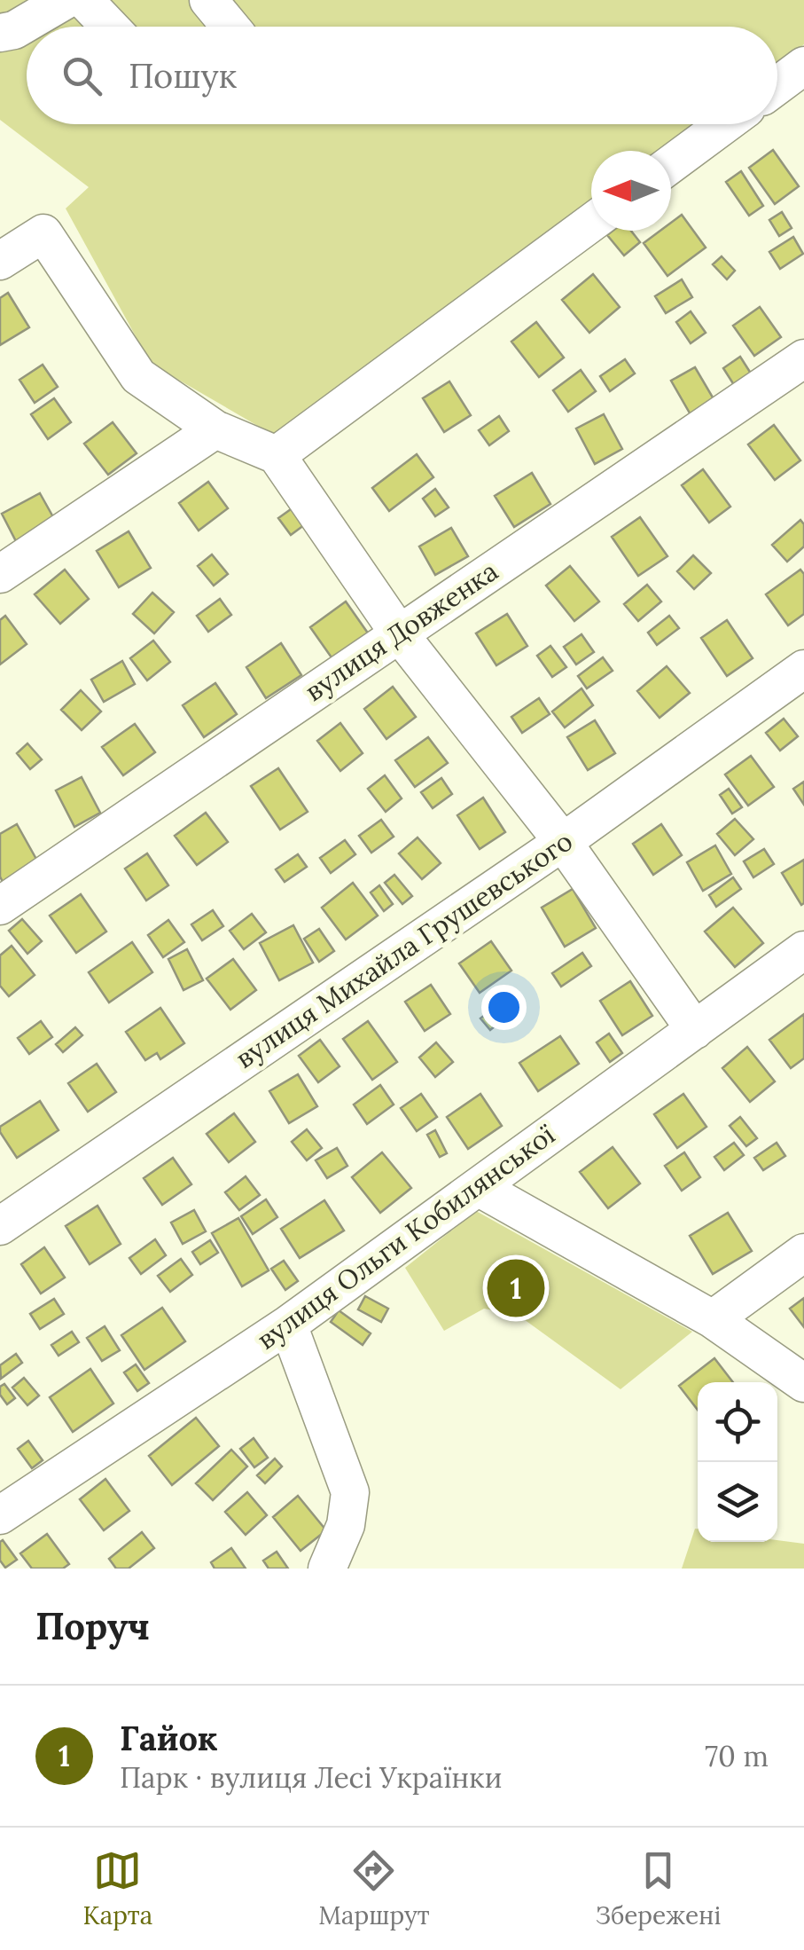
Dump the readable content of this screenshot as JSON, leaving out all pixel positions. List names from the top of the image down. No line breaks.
{"streets":{"street":["вулиця Довженка","вулиця Михайла Грушевського","вулиця Ольги Кобилянської"]},"north":"left","page":{"search":"Пошук","pins":"1","heading":"Поруч","list":[{"mark":"1","name":"Гайок","note":"Парк · вулиця Лесі Українки","value":"70 m"}],"nav":["Карта","Маршрут","Збережені"]}}
